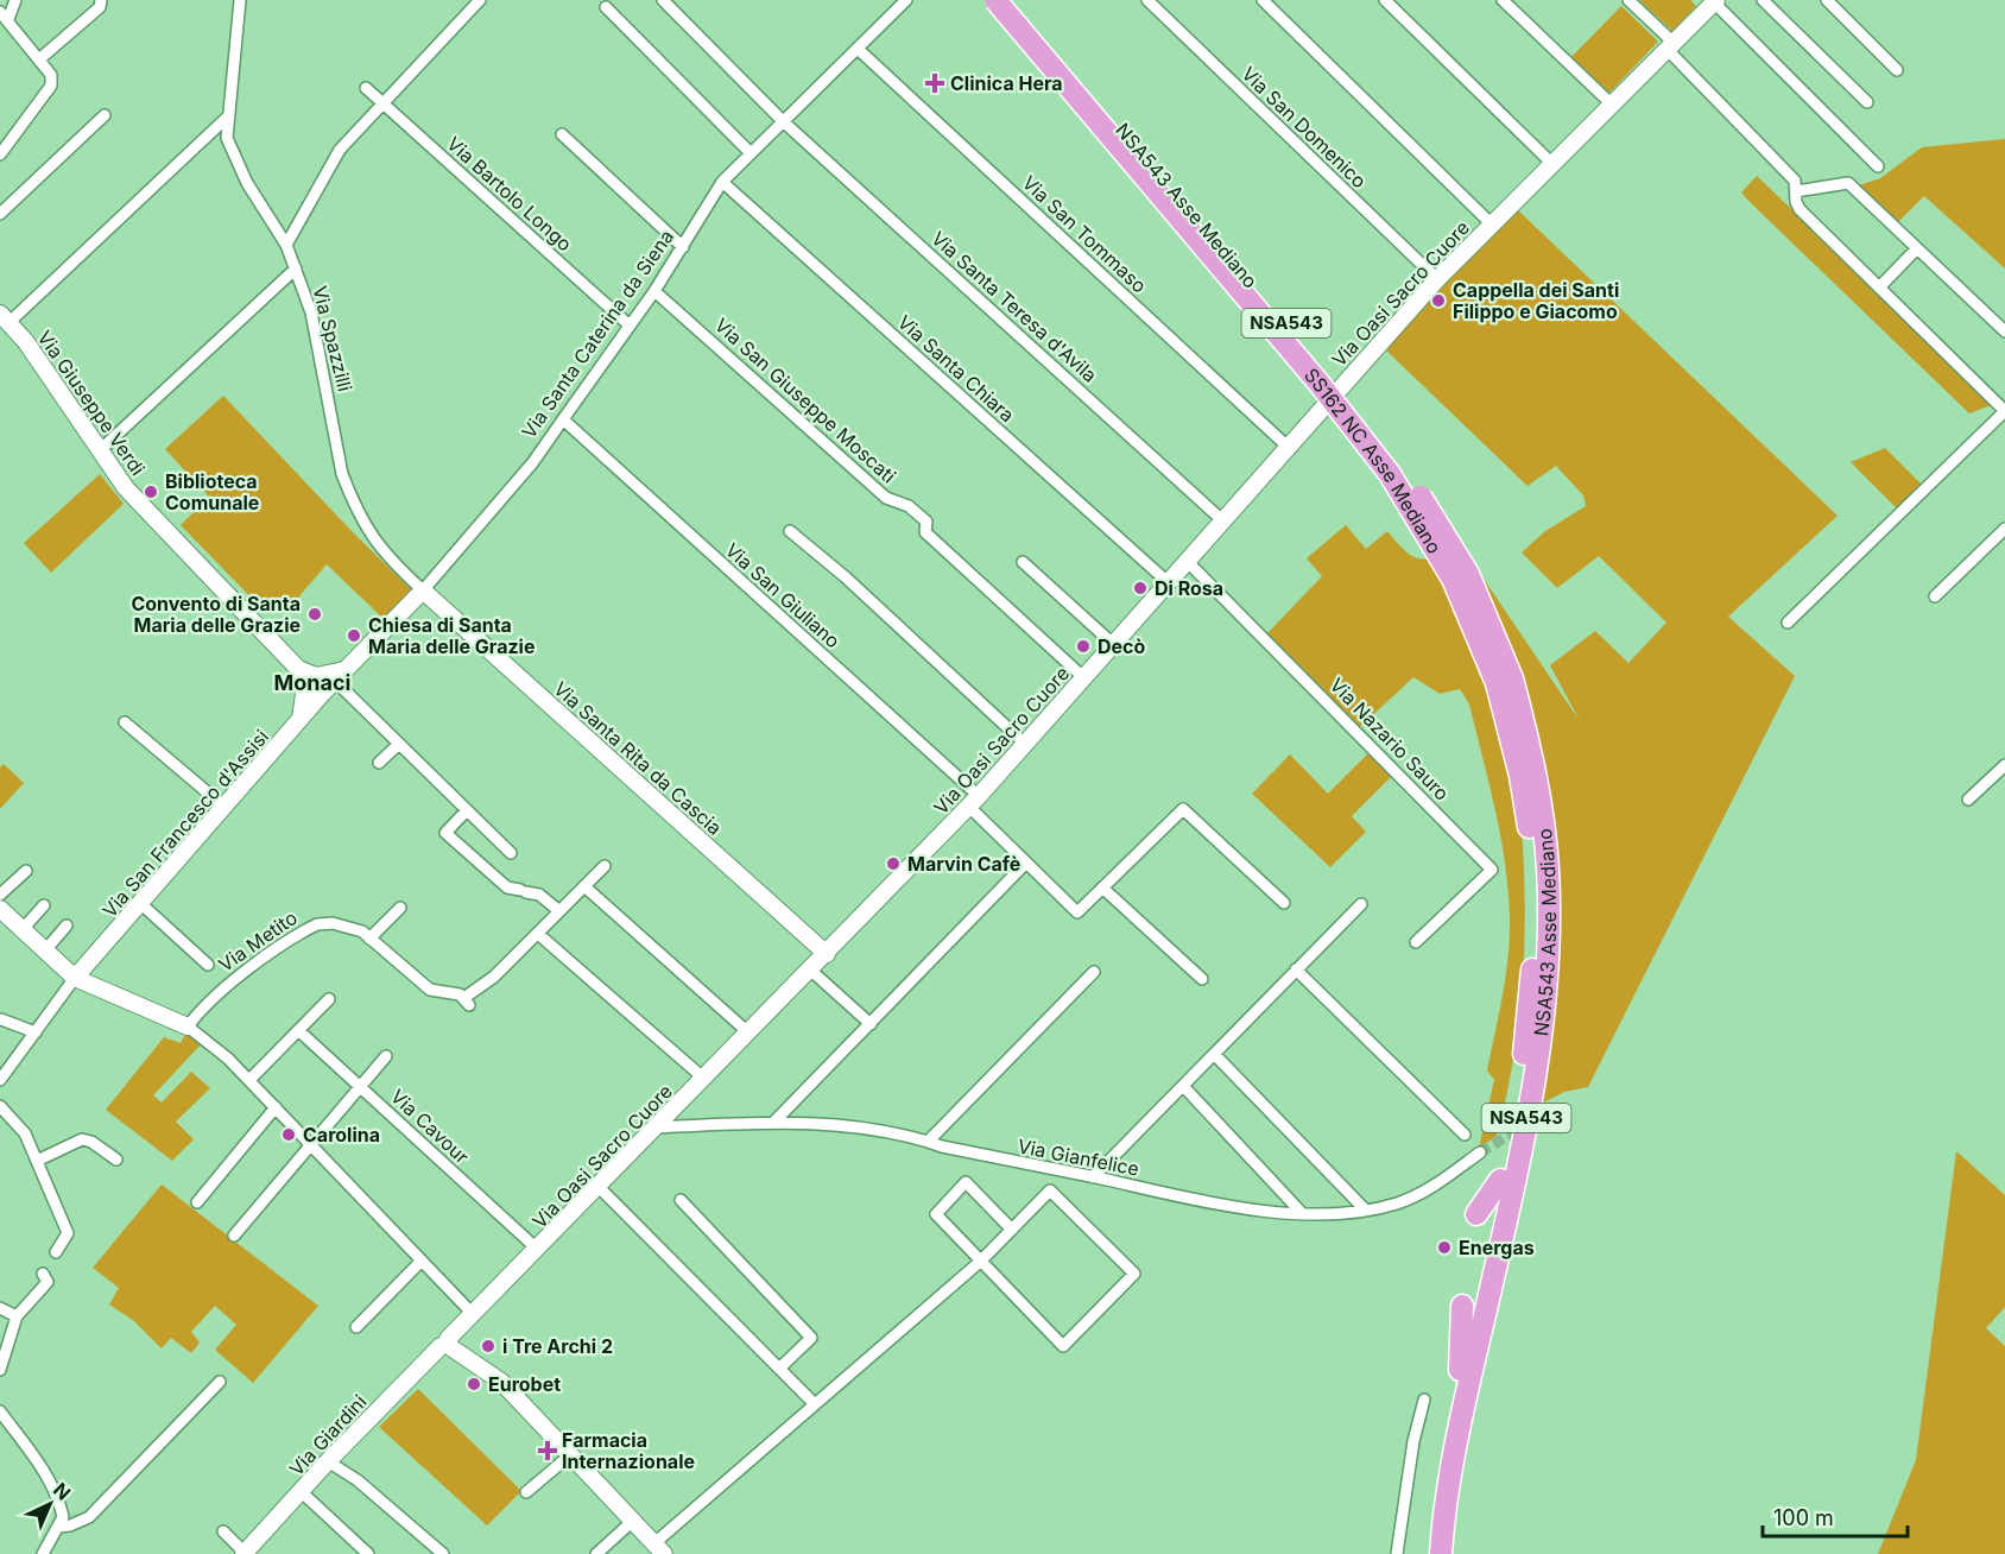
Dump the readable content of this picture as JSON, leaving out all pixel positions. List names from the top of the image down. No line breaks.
{"streets":{"highway":["NSA543 Asse Mediano","NSA543","SS162 NC Asse Mediano"],"street":["Via San Domenico","Via Bartolo Longo","Via San Tommaso","Via Oasi Sacro Cuore","Via Santa Teresa d'Avila","Via Santa Caterina da Siena","Via Spazzilli","Via Santa Chiara","Via San Giuseppe Moscati","Via Giuseppe Verdi","Via San Giuliano","Via Nazario Sauro","Via Santa Rita da Cascia","Via San Francesco d'Assisi","Via Metito","Via Cavour","Via Gianfelice","Via Giardini"]},"crossings":[["Via San Domenico","Via Oasi Sacro Cuore"],["Via Bartolo Longo","Via Santa Caterina da Siena"],["NSA543 Asse Mediano","SS162 NC Asse Mediano"],["Via San Tommaso","Via Oasi Sacro Cuore"],["Via San Tommaso","Via Santa Caterina da Siena"],["Via Oasi Sacro Cuore","Via Santa Teresa d'Avila"],["Via Oasi Sacro Cuore","Via Santa Chiara"],["Via Oasi Sacro Cuore","Via San Giuseppe Moscati"],["Via Oasi Sacro Cuore","Via San Giuliano"],["Via Oasi Sacro Cuore","Via Nazario Sauro"],["Via Oasi Sacro Cuore","Via Santa Rita da Cascia"],["Via Oasi Sacro Cuore","Via Cavour"],["Via Oasi Sacro Cuore","Via Gianfelice"],["Via Oasi Sacro Cuore","Via Giardini"],["Via Santa Teresa d'Avila","Via Santa Caterina da Siena"],["Via Santa Caterina da Siena","Via Spazzilli"],["Via Santa Caterina da Siena","Via Santa Chiara"],["Via Santa Caterina da Siena","Via San Giuseppe Moscati"],["Via Santa Caterina da Siena","Via Giuseppe Verdi"],["Via Santa Caterina da Siena","Via San Giuliano"],["Via Santa Caterina da Siena","Via Santa Rita da Cascia"],["Via Santa Caterina da Siena","Via San Francesco d'Assisi"],["Via Spazzilli","Via Santa Rita da Cascia"],["Via Giuseppe Verdi","Via San Francesco d'Assisi"]],"districts":["Monaci"],"places":{"health":["Clinica Hera","Farmacia Internazionale"],"other":["Cappella dei Santi Filippo e Giacomo","Biblioteca Comunale","Di Rosa","Convento di Santa Maria delle Grazie","Chiesa di Santa Maria delle Grazie","Decò","Marvin Cafè","Carolina","Energas","i Tre Archi 2","Eurobet"]},"scale_bar":"100 m","north":"top right"}
